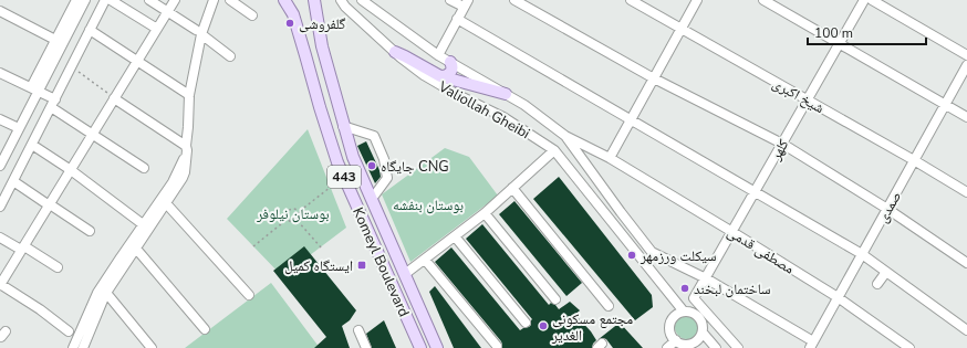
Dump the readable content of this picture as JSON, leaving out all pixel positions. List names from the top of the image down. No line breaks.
{"streets":{"main road":["443","Komeyl Boulevard"],"street":["شیخ اکبری","Valiollah Gheibi","کلهر","صمدی","مصطفی قدمی"]},"crossings":[["شیخ اکبری","کلهر"],["شیخ اکبری","صمدی"],["کلهر","مصطفی قدمی"],["صمدی","مصطفی قدمی"]],"parks":["بوستان بنفشه","بوستان نیلوفر"],"places":{"other":["گلفروشی","جایگاه CNG","سیکلت ورزمهر","ساختمان لبخند","مجتمع مسکونی الغدیر"],"transit":["ایستگاه کمیل"]},"scale_bar":"100 m"}
